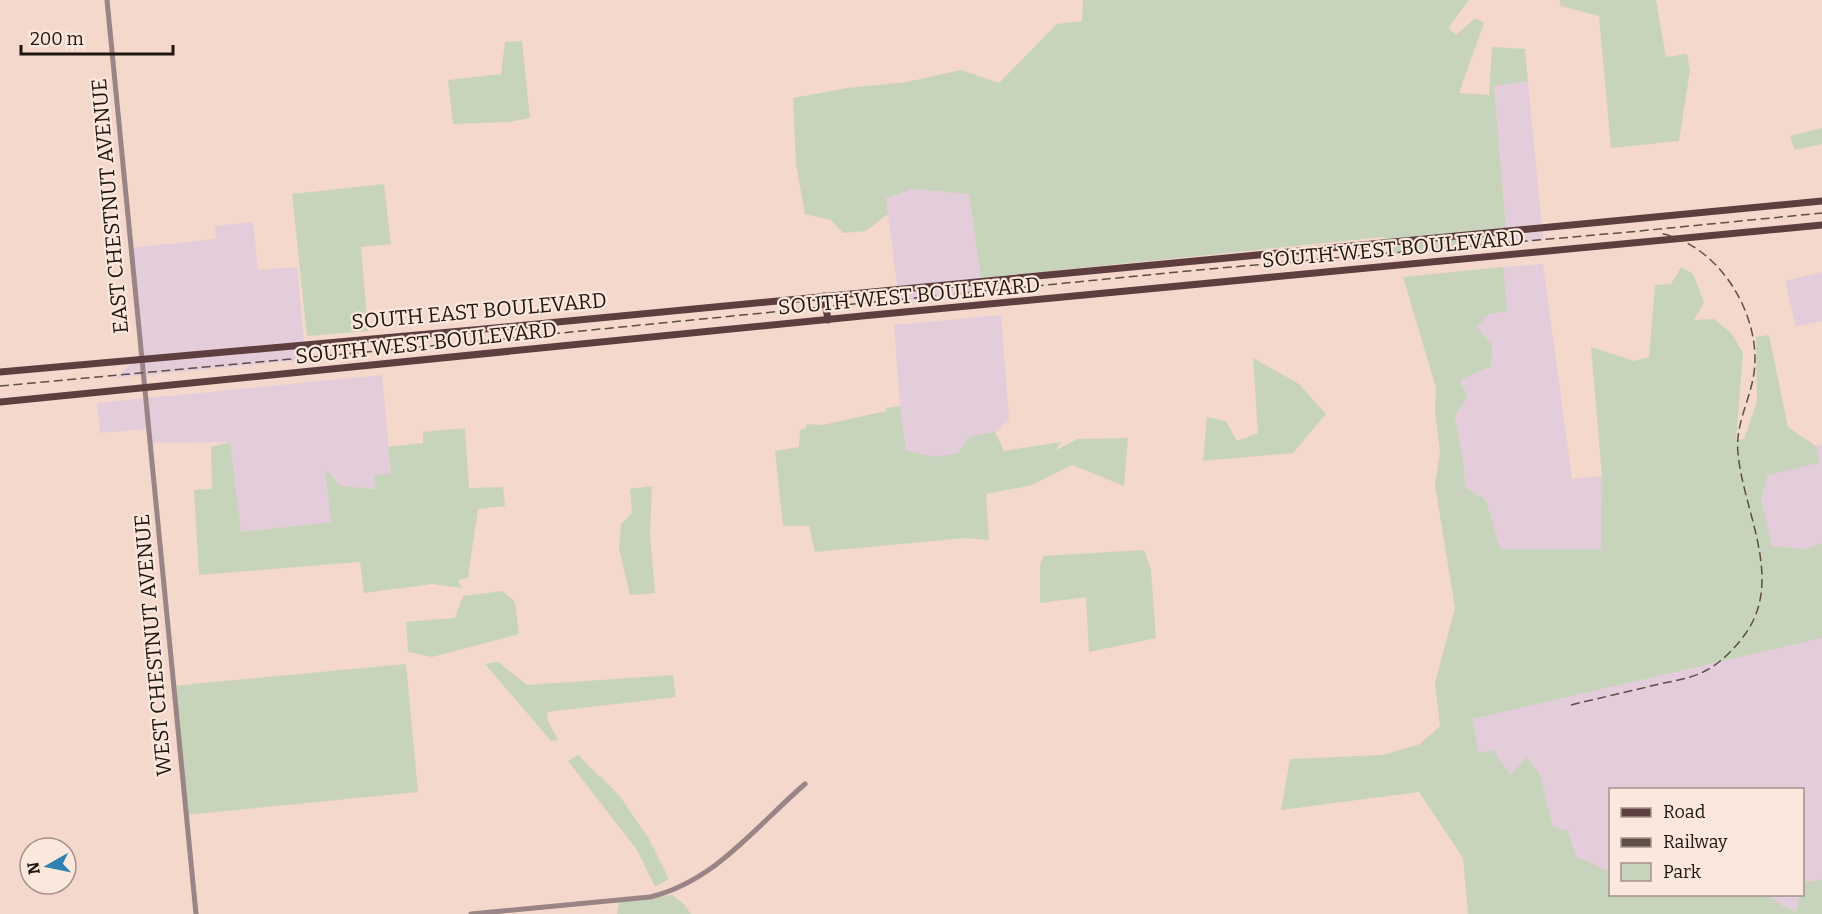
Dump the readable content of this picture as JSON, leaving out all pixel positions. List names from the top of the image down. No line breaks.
{"streets":{"main road":["SOUTH WEST BOULEVARD","SOUTH EAST BOULEVARD"],"street":["EAST CHESTNUT AVENUE","WEST CHESTNUT AVENUE"]},"crossings":[["EAST CHESTNUT AVENUE","SOUTH EAST BOULEVARD"],["EAST CHESTNUT AVENUE","WEST CHESTNUT AVENUE"],["SOUTH WEST BOULEVARD","WEST CHESTNUT AVENUE"]],"legend":["Road","Railway","Park"],"scale_bar":"200 m","north":"left"}
